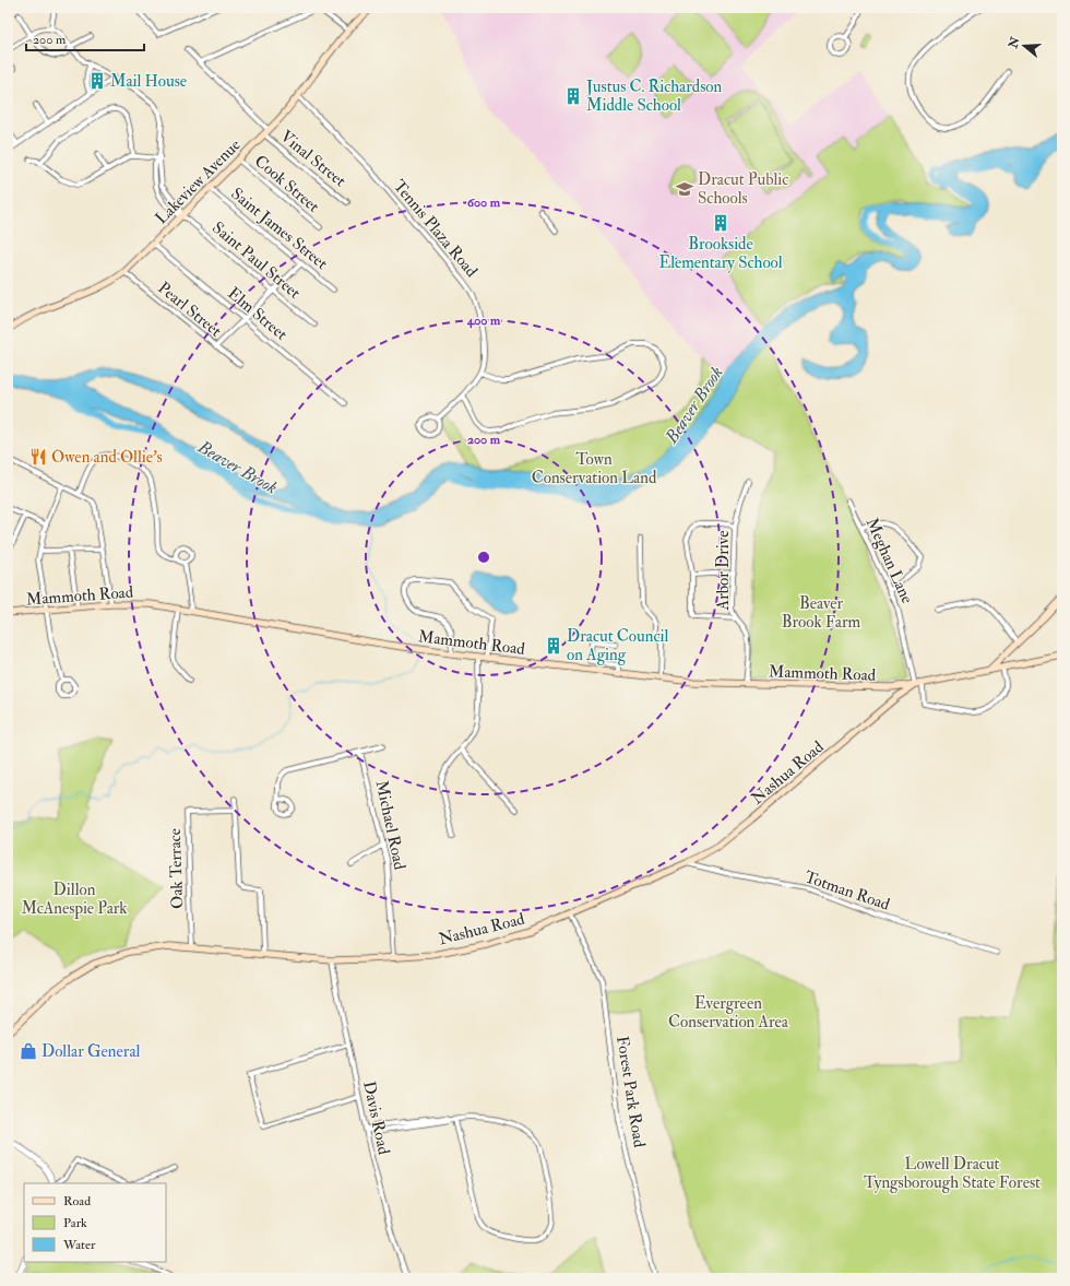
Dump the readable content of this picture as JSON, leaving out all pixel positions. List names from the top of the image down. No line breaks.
{"streets":{"main road":["Lakeview Avenue","Mammoth Road","Nashua Road"],"street":["Vinal Street","Cook Street","Saint James Street","Tennis Plaza Road","Saint Paul Street","Pearl Street","Elm Street","Meghan Lane","Arbor Drive","Michael Road","Oak Terrace","Totman Road","Forest Park Road","Davis Road"]},"crossings":[["Vinal Street","Lakeview Avenue"],["Lakeview Avenue","Cook Street"],["Lakeview Avenue","Saint James Street"],["Lakeview Avenue","Tennis Plaza Road"],["Lakeview Avenue","Saint Paul Street"],["Lakeview Avenue","Pearl Street"],["Lakeview Avenue","Elm Street"],["Meghan Lane","Mammoth Road"],["Meghan Lane","Nashua Road"],["Arbor Drive","Mammoth Road"],["Mammoth Road","Nashua Road"],["Nashua Road","Michael Road"],["Nashua Road","Oak Terrace"],["Nashua Road","Totman Road"],["Nashua Road","Forest Park Road"],["Nashua Road","Davis Road"]],"water":["Beaver Brook"],"parks":["Town Conservation Land","Beaver Brook Farm","Dillon McAnespie Park","Evergreen Conservation Area","Lowell Dracut Tyngsborough State Forest"],"places":{"building":["Mail House","Justus C. Richardson Middle School","Brookside Elementary School","Dracut Council on Aging"],"school or university":["Dracut Public Schools"],"restaurant":["Owen and Ollie's"],"shop":["Dollar General"]},"legend":["Road","Park","Water"],"scale_bar":"200 m","north":"left","rings":["600 m","400 m","200 m"]}
